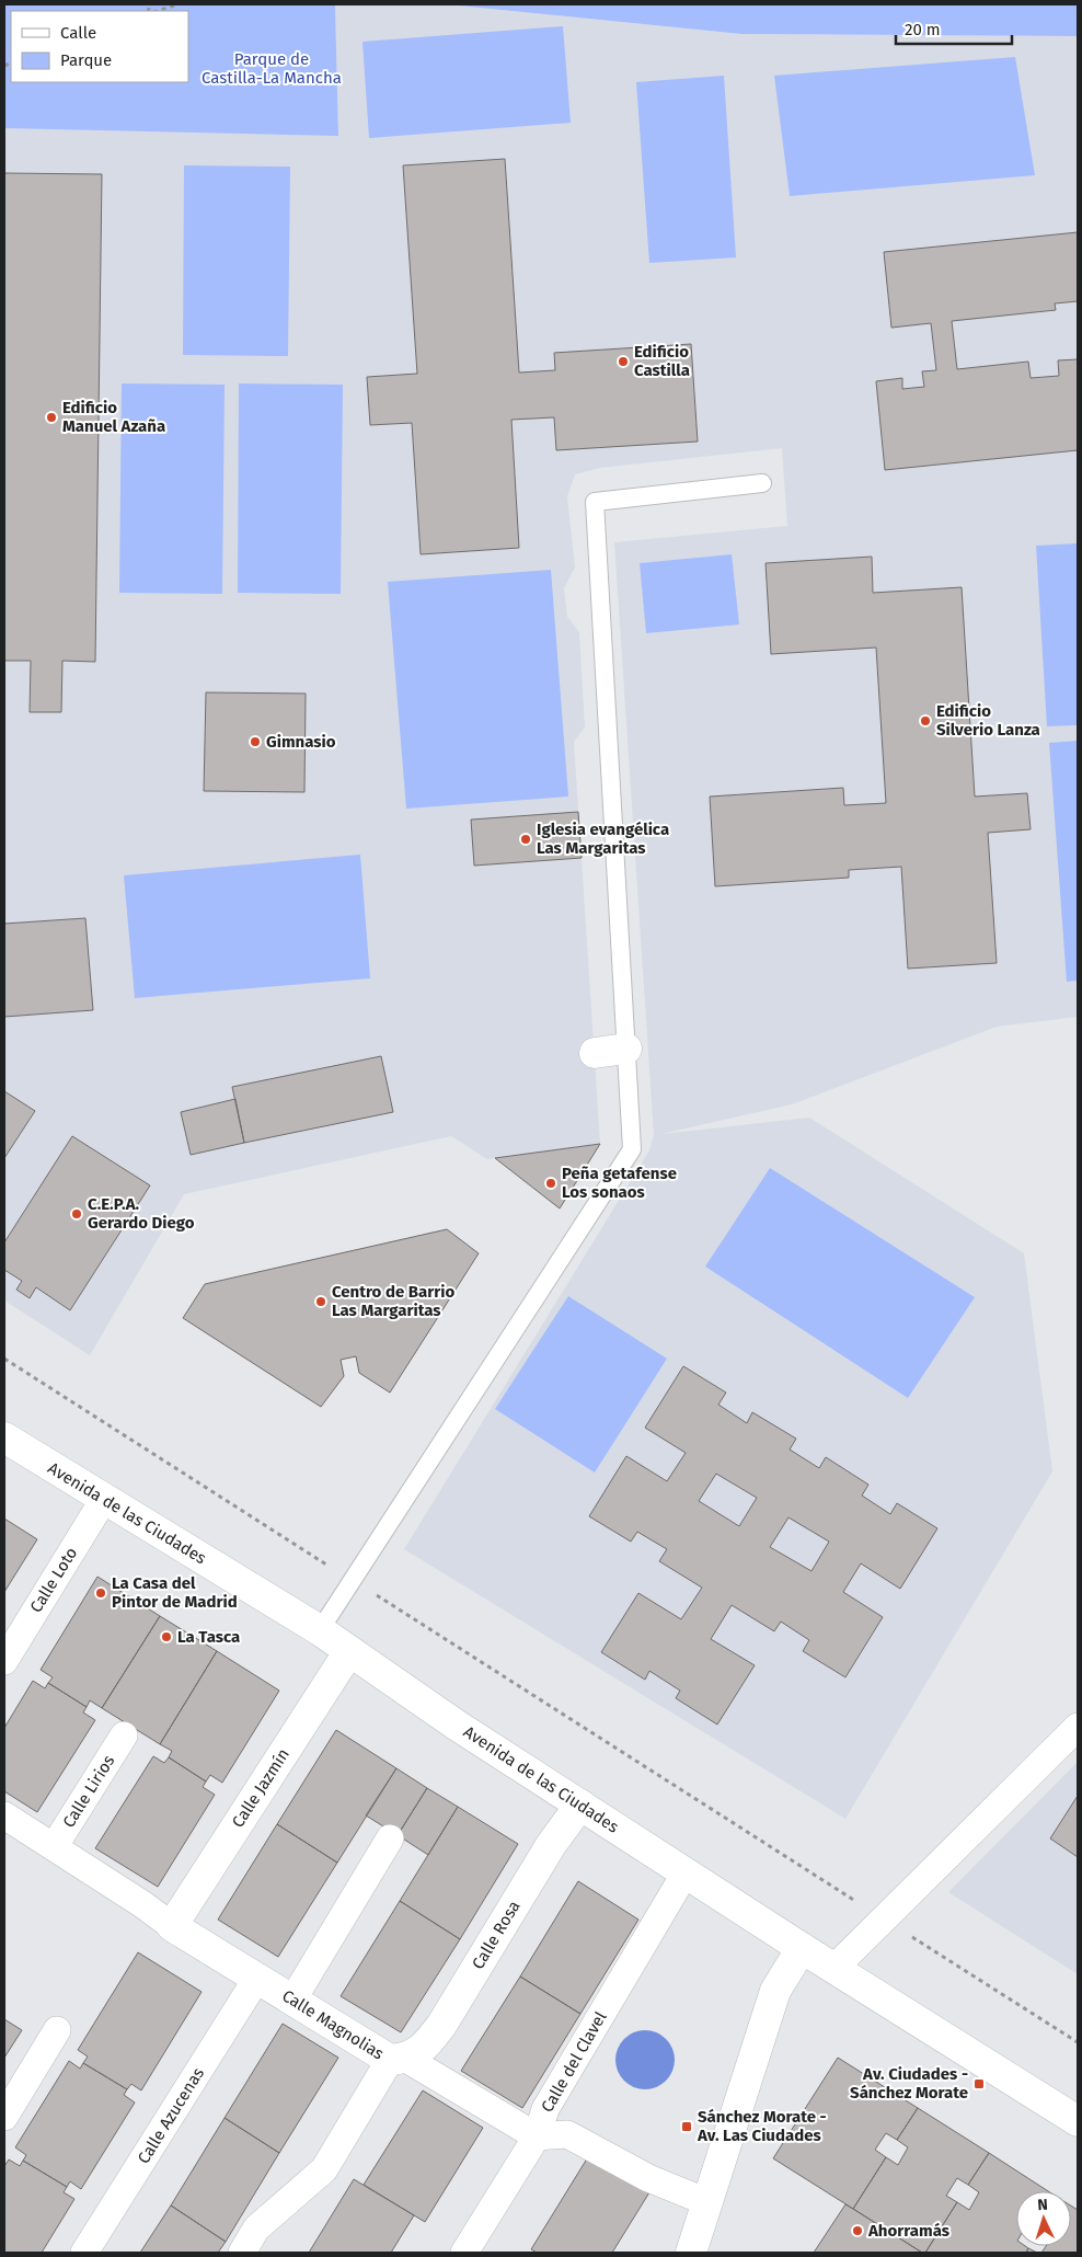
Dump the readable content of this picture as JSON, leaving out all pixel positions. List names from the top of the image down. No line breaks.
{"streets":{"street":["Avenida de las Ciudades","Calle Loto","Calle Jazmín","Calle Lirios","Calle Rosa","Calle Magnolias","Calle del Clavel","Calle Azucenas"]},"crossings":[["Avenida de las Ciudades","Calle Loto"],["Avenida de las Ciudades","Calle Jazmín"],["Avenida de las Ciudades","Calle Rosa"],["Avenida de las Ciudades","Calle del Clavel"],["Calle Jazmín","Calle Magnolias"],["Calle Lirios","Calle Magnolias"],["Calle Rosa","Calle Magnolias"],["Calle Magnolias","Calle del Clavel"],["Calle Magnolias","Calle Azucenas"]],"parks":["Parque de Castilla-La Mancha"],"places":{"other":["Edificio Castilla","Edificio Manuel Azaña","Edificio Silverio Lanza","Gimnasio","Iglesia evangélica Las Margaritas","Peña getafense Los sonaos","C.E.P.A. Gerardo Diego","Centro de Barrio Las Margaritas","La Casa del Pintor de Madrid","La Tasca","Ahorramás"],"transit":["Av. Ciudades - Sánchez Morate","Sánchez Morate - Av. Las Ciudades"]},"legend":["Calle","Parque"],"scale_bar":"20 m","north":"top"}
